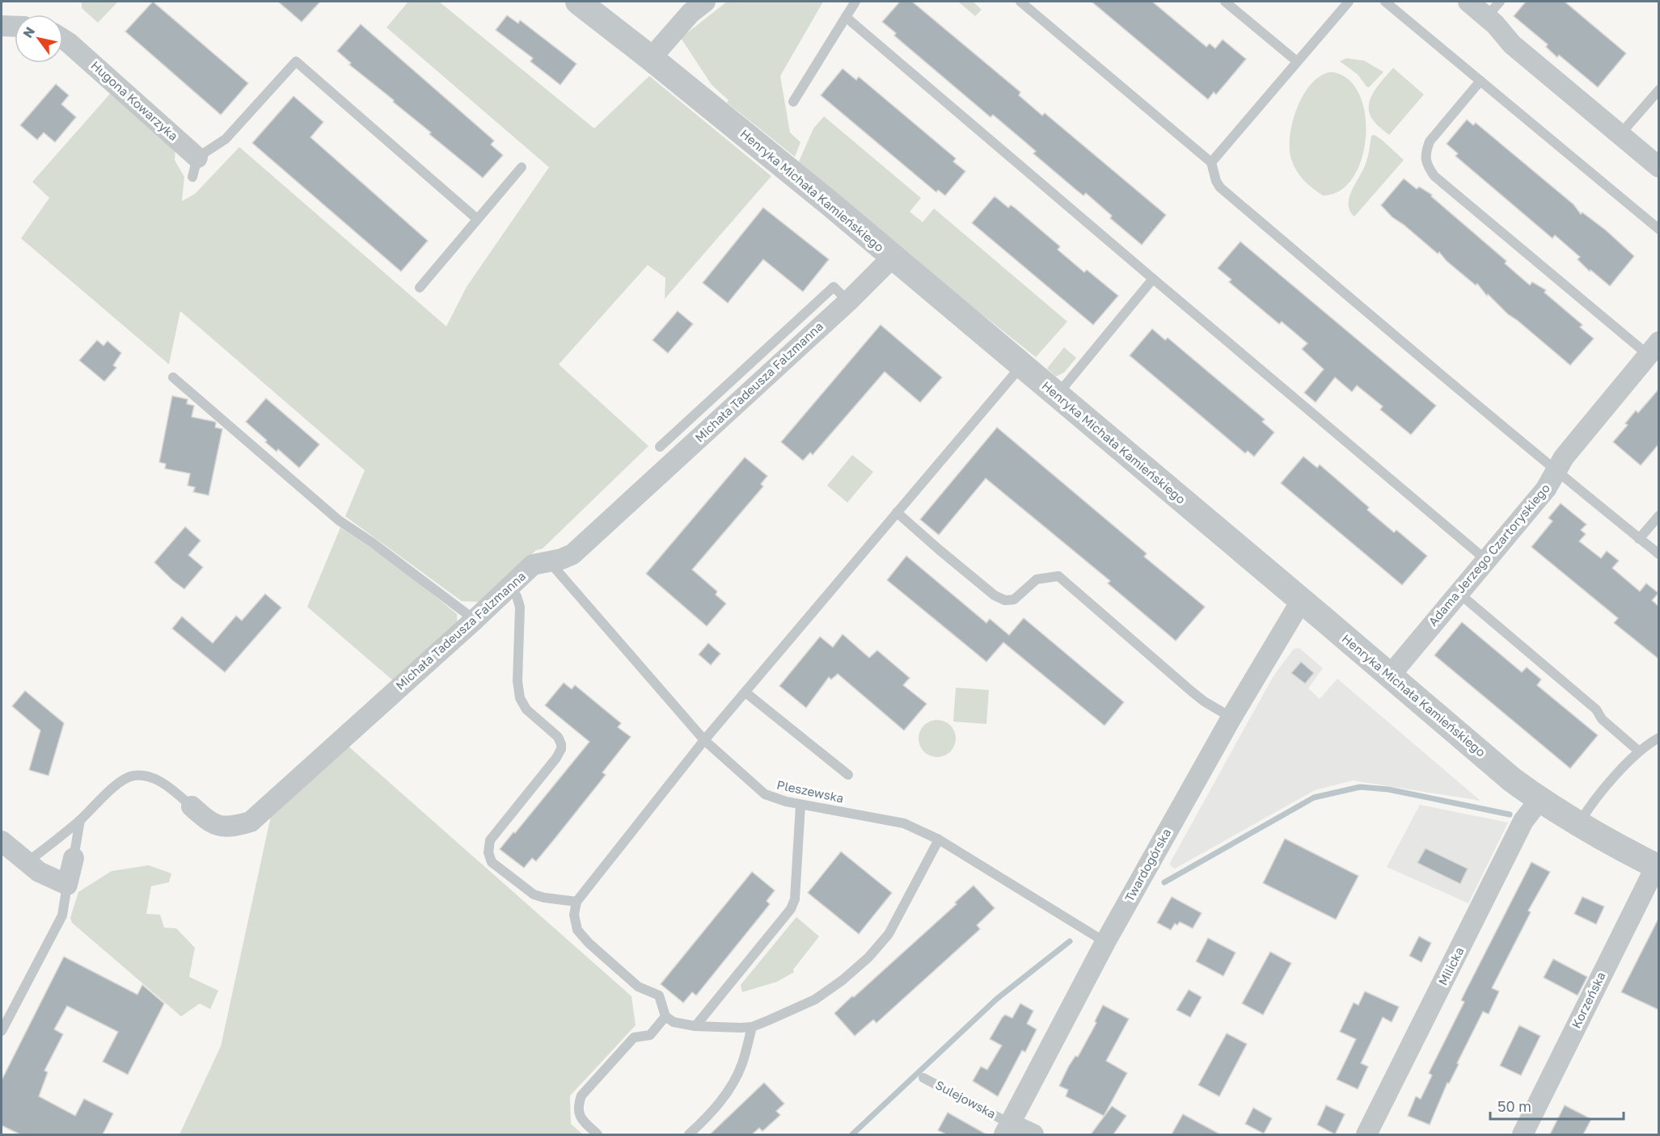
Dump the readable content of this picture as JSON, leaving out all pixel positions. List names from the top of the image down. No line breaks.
{"streets":{"street":["Hugona Kowarzyka","Henryka Michała Kamieńskiego","Michała Tadeusza Falzmanna","Adama Jerzego Czartoryskiego","Twardogórska","Milicka","Korzeńska","Sulejowska"],"lane":["Pleszewska"]},"crossings":[["Henryka Michała Kamieńskiego","Michała Tadeusza Falzmanna"],["Henryka Michała Kamieńskiego","Adama Jerzego Czartoryskiego"],["Henryka Michała Kamieńskiego","Twardogórska"],["Henryka Michała Kamieńskiego","Milicka"],["Henryka Michała Kamieńskiego","Korzeńska"],["Michała Tadeusza Falzmanna","Pleszewska"],["Pleszewska","Twardogórska"],["Twardogórska","Sulejowska"]],"scale_bar":"50 m","north":"top left"}
